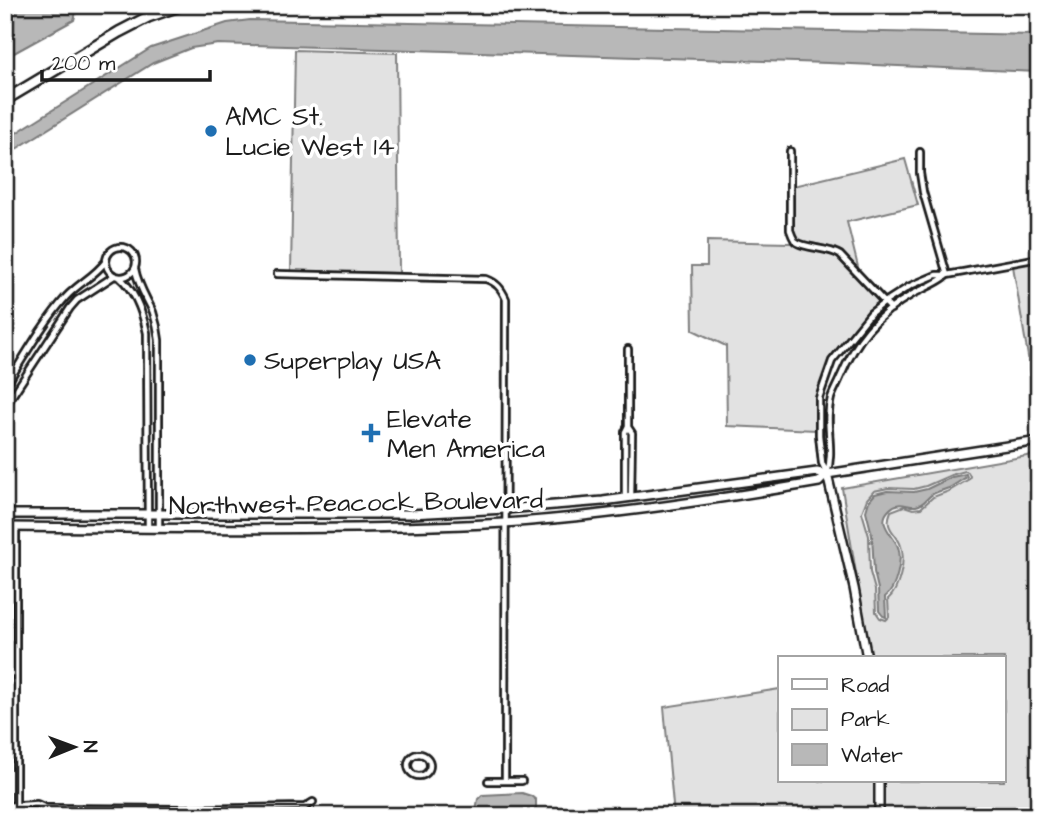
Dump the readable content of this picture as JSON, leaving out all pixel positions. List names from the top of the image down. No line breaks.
{"streets":{"street":["Northwest Peacock Boulevard"]},"places":{"other":["AMC St. Lucie West 14","Superplay USA"],"health":["Elevate Men America"]},"legend":["Road","Park","Water"],"scale_bar":"200 m","north":"right"}
